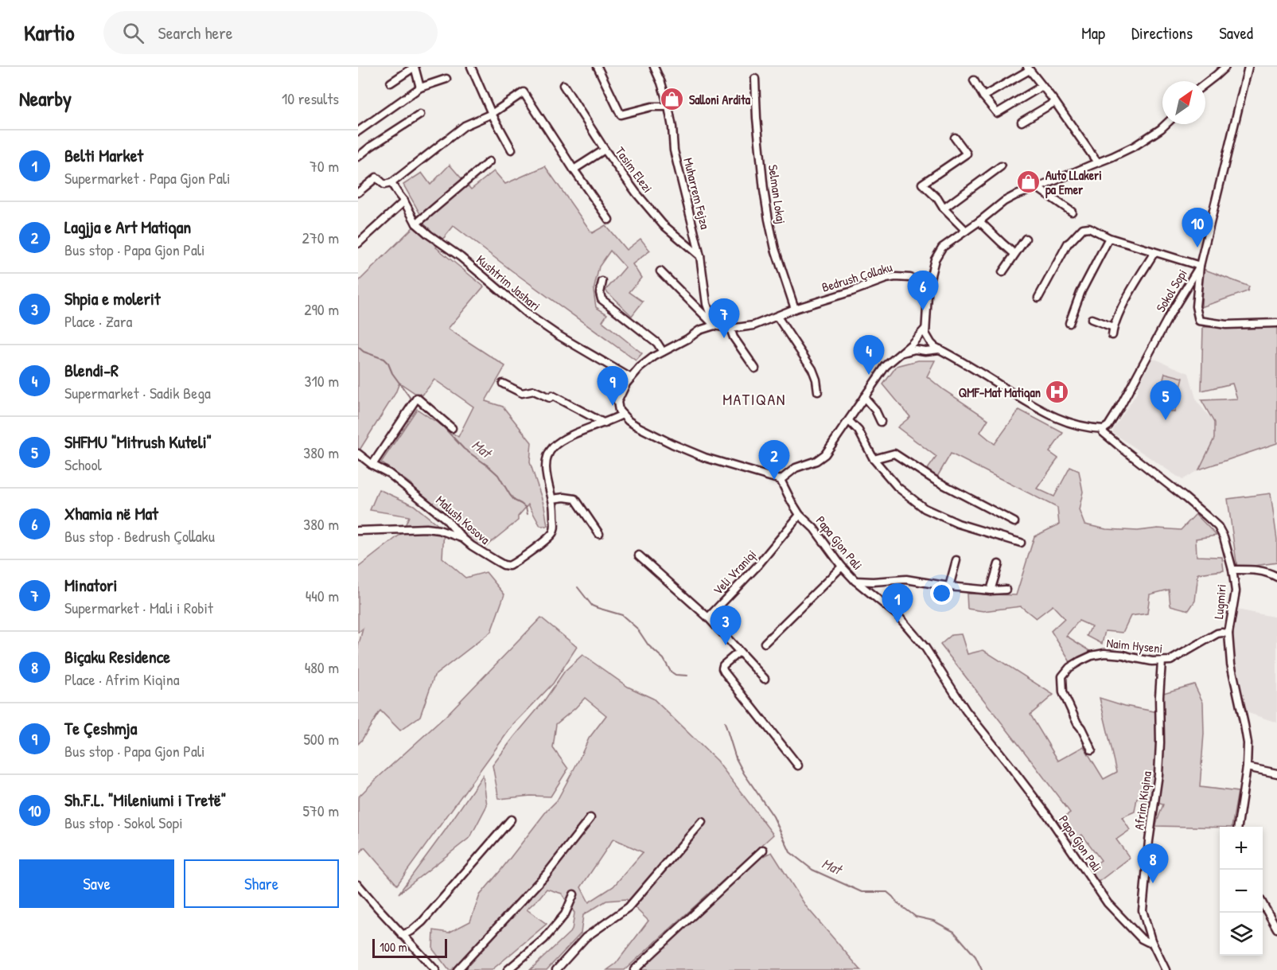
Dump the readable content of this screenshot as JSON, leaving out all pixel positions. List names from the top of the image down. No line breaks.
{"streets":{"street":["Tasim Elezi","Muharrem Fejza","Selman Lokaj","Bedrush Çollaku","Kushtrim Jashari","Sokol Sopi","Malush Kosova","Papa Gjon Pali","Veli Vraniqi","Lugmiri","Naim Hyseni","Afrim Kiqina"]},"crossings":[["Tasim Elezi","Muharrem Fejza"],["Muharrem Fejza","Bedrush Çollaku"],["Selman Lokaj","Bedrush Çollaku"],["Sokol Sopi","Lugmiri"],["Papa Gjon Pali","Veli Vraniqi"],["Papa Gjon Pali","Afrim Kiqina"],["Lugmiri","Naim Hyseni"],["Naim Hyseni","Afrim Kiqina"]],"districts":["MATIQAN"],"water":["Mat"],"places":{"shop":["Salloni Ardita","Auto LLakeri pa Emer"],"hospital":["QMF-Mat Matiqan"]},"scale_bar":"100 m","north":"top right","page":{"header":"Kartio","search":"Search here","nav":["Map","Directions","Saved"],"heading":["Nearby","10 results"],"list":[{"mark":"1","name":"Belti Market","note":"Supermarket · Papa Gjon Pali","value":"70 m"},{"mark":"2","name":"Lagjja e Art Matiqan","note":"Bus stop · Papa Gjon Pali","value":"270 m"},{"mark":"3","name":"Shpia e molerit","note":"Place · Zara","value":"290 m"},{"mark":"4","name":"Blendi-R","note":"Supermarket · Sadik Bega","value":"310 m"},{"mark":"5","name":"SHFMU \"Mitrush Kuteli\"","note":"School","value":"380 m"},{"mark":"6","name":"Xhamia në Mat","note":"Bus stop · Bedrush Çollaku","value":"380 m"},{"mark":"7","name":"Minatori","note":"Supermarket · Mali i Robit","value":"440 m"},{"mark":"8","name":"Biçaku Residence","note":"Place · Afrim Kiqina","value":"480 m"},{"mark":"9","name":"Te Çeshmja","note":"Bus stop · Papa Gjon Pali","value":"500 m"},{"mark":"10","name":"Sh.F.L. \"Mileniumi i Tretë\"","note":"Bus stop · Sokol Sopi","value":"570 m"}],"pins":["10","6","7","4","9","5","2","1","3","8"],"map_buttons":["+","−"],"buttons":["Save","Share"],"scale":"100 m"}}
